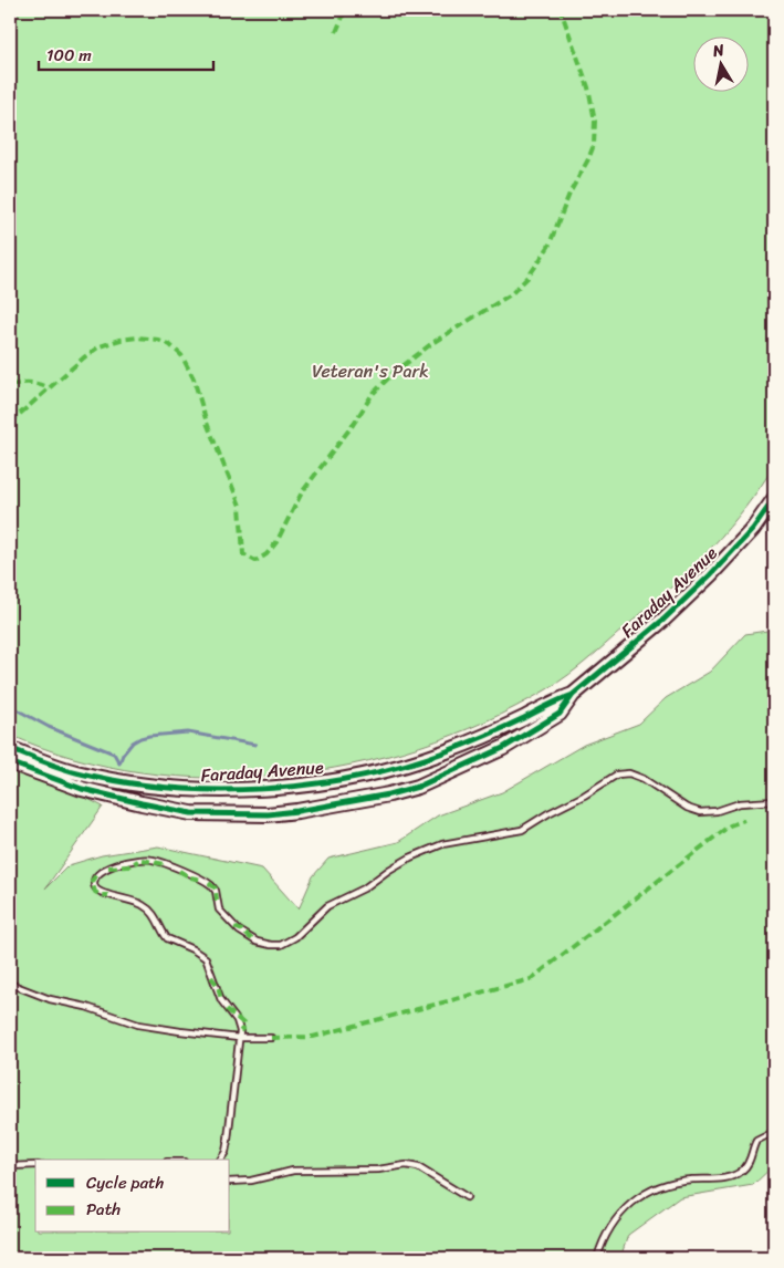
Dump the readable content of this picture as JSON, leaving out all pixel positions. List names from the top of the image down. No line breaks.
{"streets":{"main road":["Faraday Avenue"]},"parks":["Veteran's Park"],"legend":["Cycle path","Path"],"scale_bar":"100 m","north":"top"}
